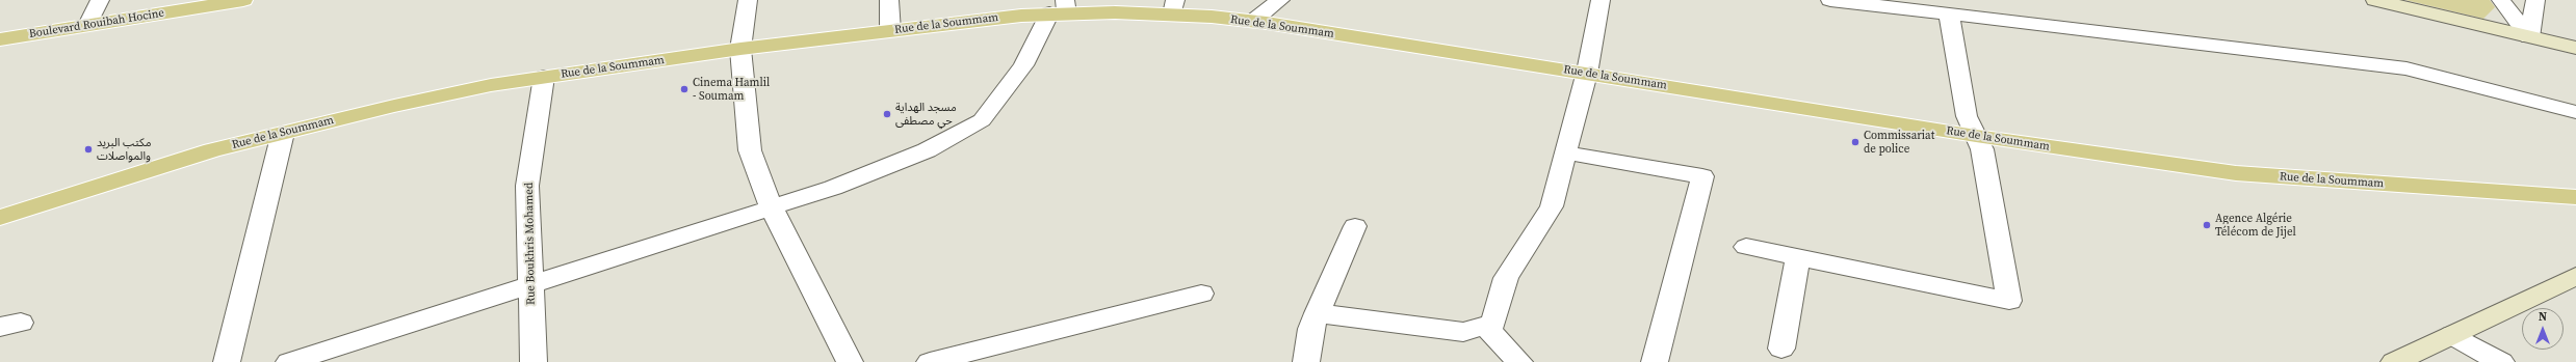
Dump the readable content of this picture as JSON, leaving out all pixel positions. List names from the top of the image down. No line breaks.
{"streets":{"main road":["Boulevard Rouibah Hocine","Rue de la Soummam"],"street":["Rue Boukhris Mohamed"]},"crossings":[["Rue de la Soummam","Rue Boukhris Mohamed"]],"places":["Cinema Hamlil - Soumam","مسجد الهداية حي مصطفى","Commissariat de police","مكتب البريد والمواصلات","Agence Algérie Télécom de Jijel"],"north":"top"}
